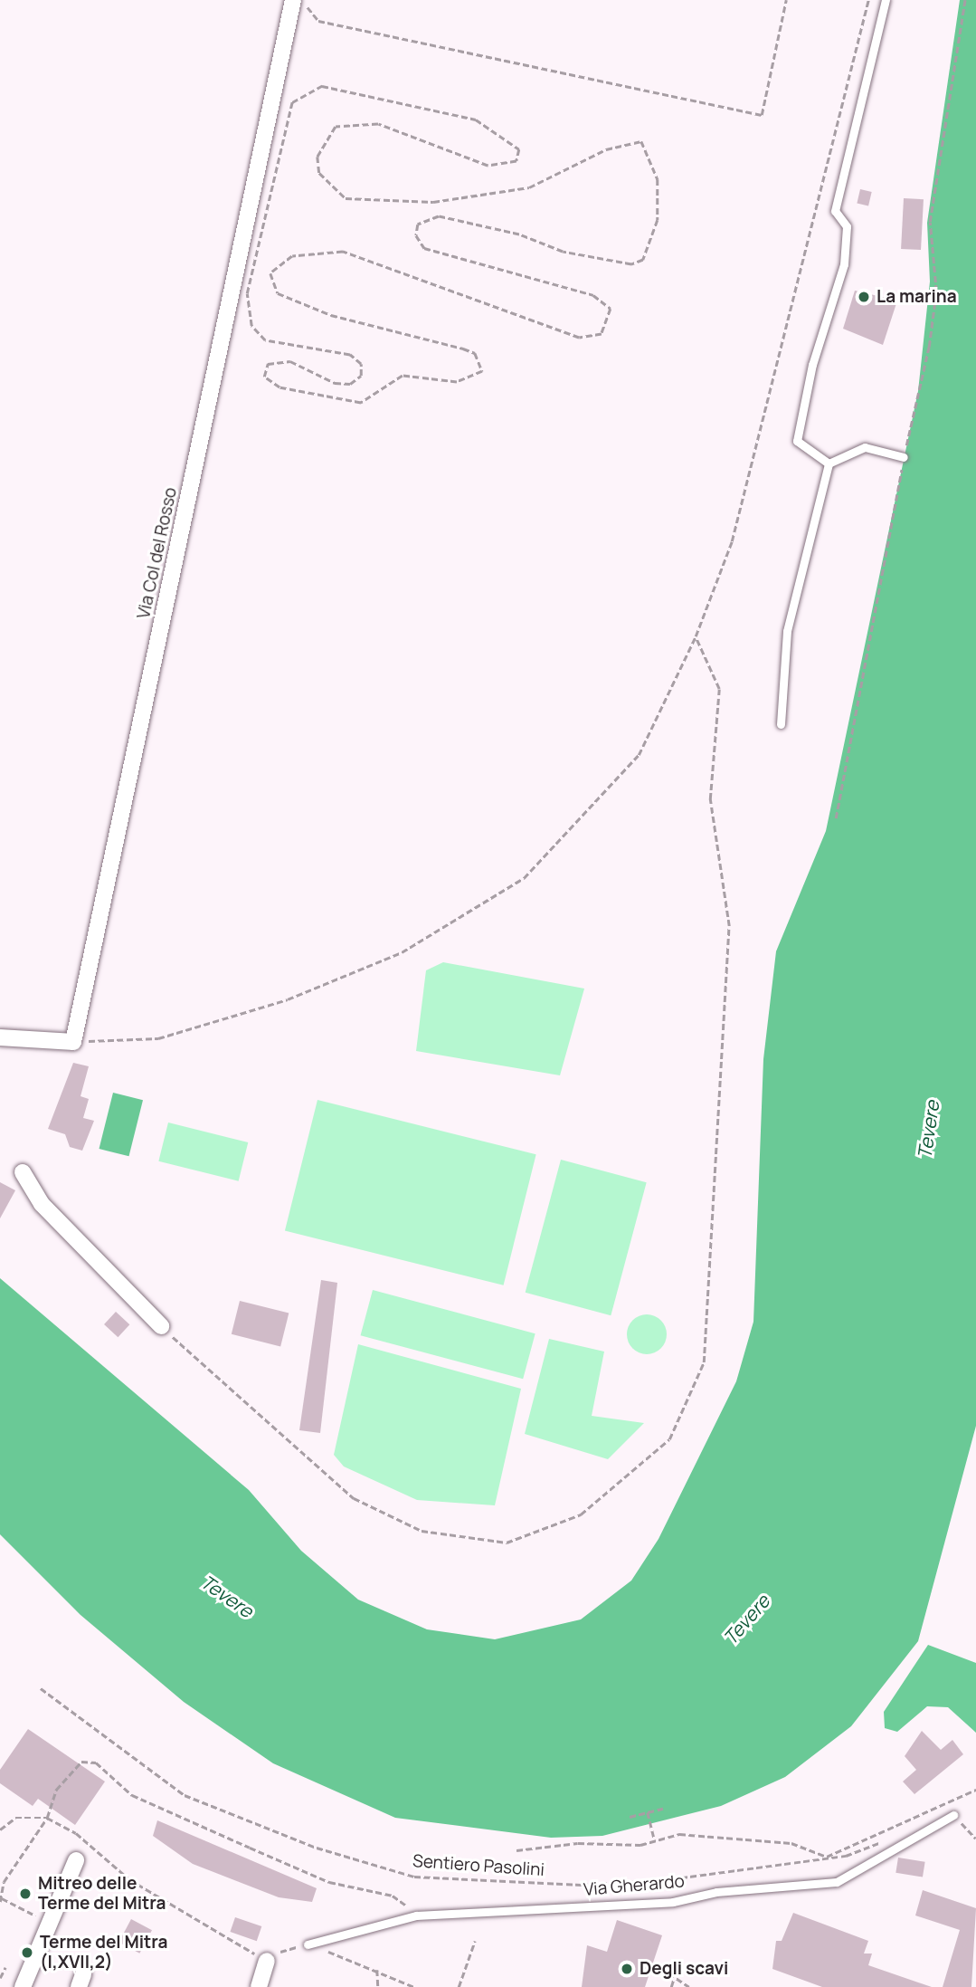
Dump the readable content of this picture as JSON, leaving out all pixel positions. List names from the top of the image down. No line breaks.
{"streets":{"street":["Via Col del Rosso"],"lane":["Via Gherardo"],"path":["Sentiero Pasolini"]},"water":["Tevere"],"places":["La marina","Mitreo delle Terme del Mitra","Terme del Mitra (I,XVII,2)","Degli scavi"]}
